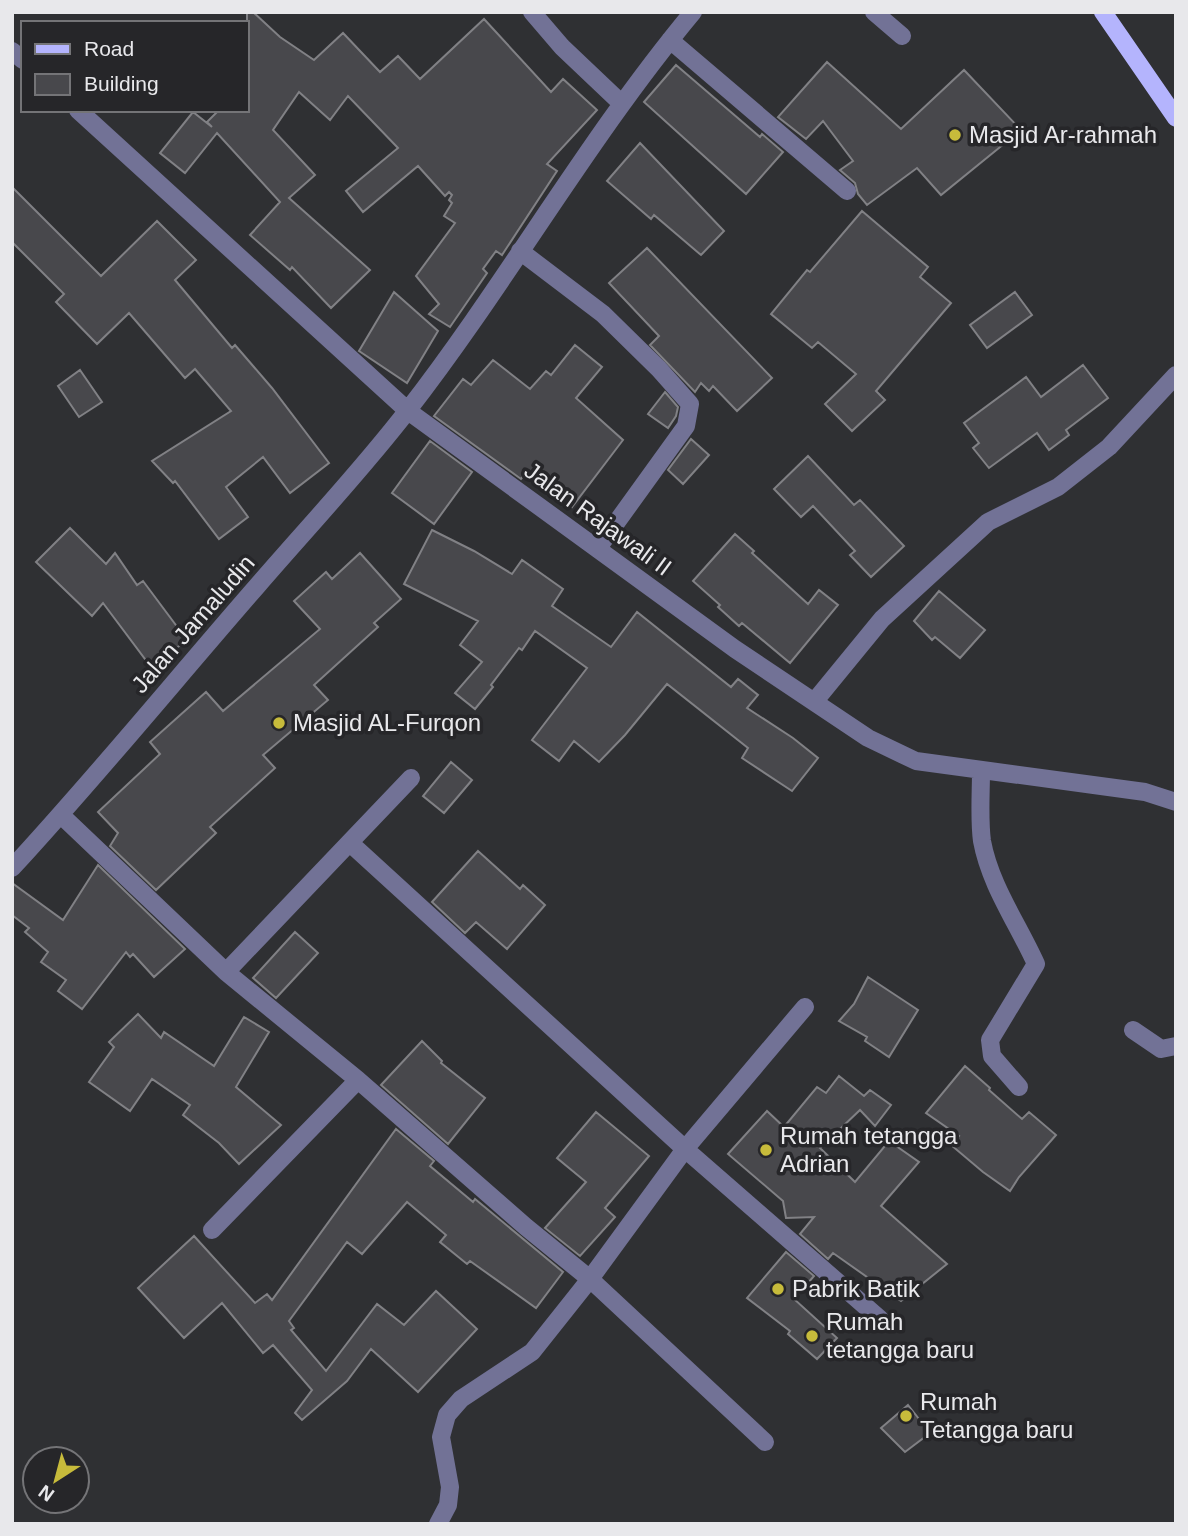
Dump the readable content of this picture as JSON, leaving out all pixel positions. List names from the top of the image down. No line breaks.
{"streets":{"street":["Jalan Rajawali II","Jalan Jamaludin"]},"crossings":[["Jalan Rajawali II","Jalan Jamaludin"]],"places":["Masjid Ar-rahmah","Masjid AL-Furqon","Rumah tetangga Adrian","Pabrik Batik","Rumah tetangga baru","Rumah Tetangga baru"],"legend":["Road","Building"],"north":"bottom left"}
